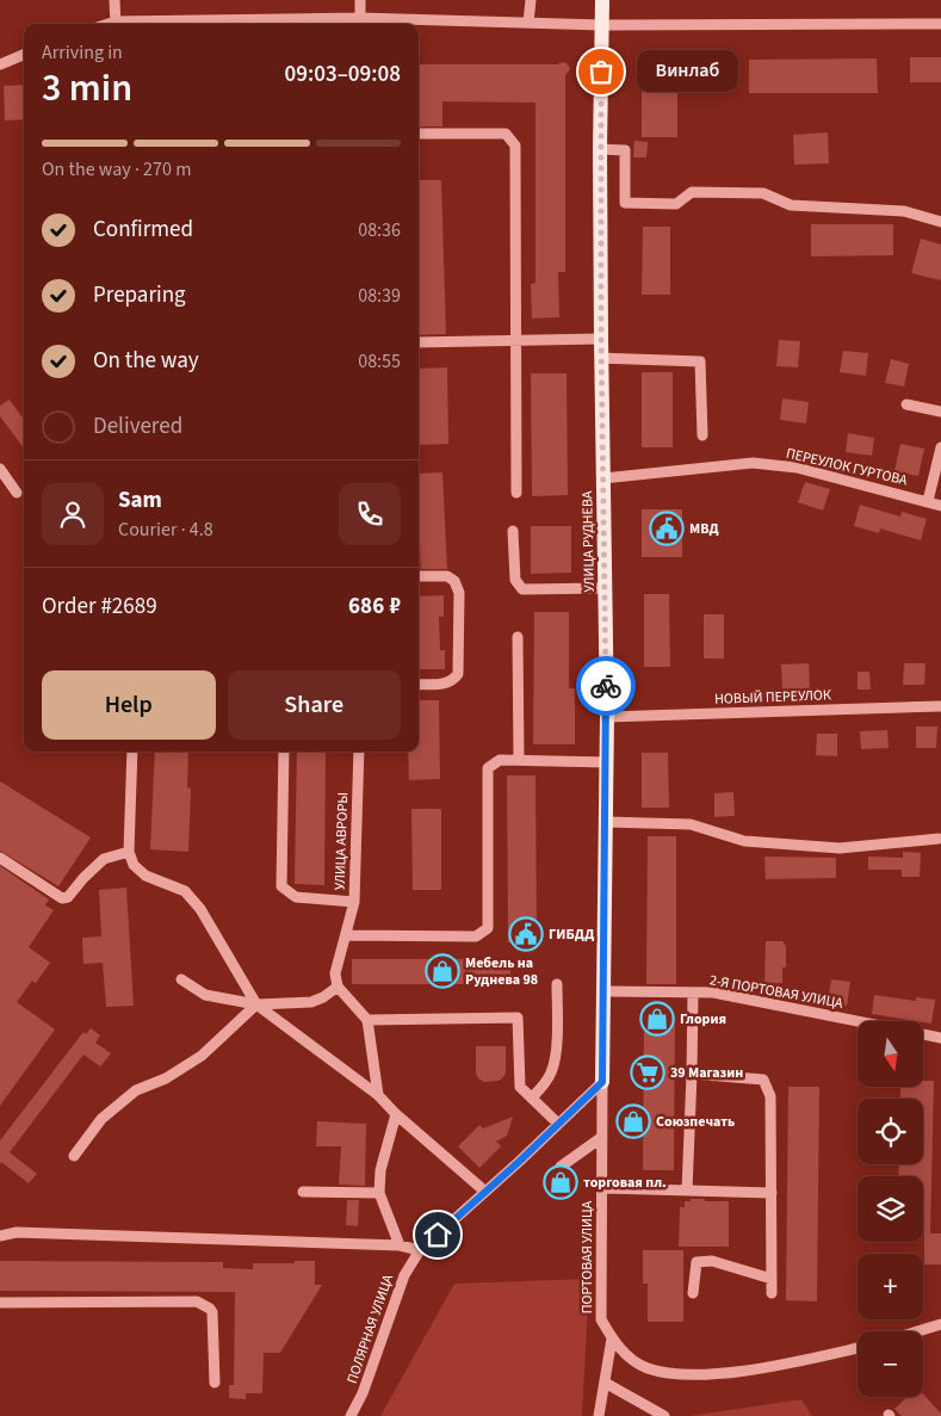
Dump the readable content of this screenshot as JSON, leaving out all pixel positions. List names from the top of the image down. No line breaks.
{"streets":{"main road":["УЛИЦА РУДНЕВА"],"street":["ПЕРЕУЛОК ГУРТОВА","НОВЫЙ ПЕРЕУЛОК","УЛИЦА АВРОРЫ","2-Я ПОРТОВАЯ УЛИЦА","ПОРТОВАЯ УЛИЦА","ПОЛЯРНАЯ УЛИЦА"]},"crossings":[["ПЕРЕУЛОК ГУРТОВА","УЛИЦА РУДНЕВА"],["УЛИЦА РУДНЕВА","НОВЫЙ ПЕРЕУЛОК"],["УЛИЦА РУДНЕВА","2-Я ПОРТОВАЯ УЛИЦА"],["УЛИЦА РУДНЕВА","ПОРТОВАЯ УЛИЦА"],["УЛИЦА РУДНЕВА","ПОЛЯРНАЯ УЛИЦА"],["ПОРТОВАЯ УЛИЦА","ПОЛЯРНАЯ УЛИЦА"]],"places":{"other":["Винлаб"],"public building":["МВД","ГИБДД"],"shop":["Мебель на Руднева 98","Глория","Союзпечать","торговая пл."],"supermarket":["39 Магазин"]},"north":"bottom","page":{"heading":["3 min","Arriving in","09:03–09:08"],"panel":["Sam","Courier · 4.8","Order #2689","686 ₽"],"bubble":"Винлаб","bar":"On the way · 270 m","list":[["Confirmed","08:36"],["Preparing","08:39"],["On the way","08:55"],"Delivered"],"buttons":["Help","Share"],"map_buttons":["+","−"]}}
